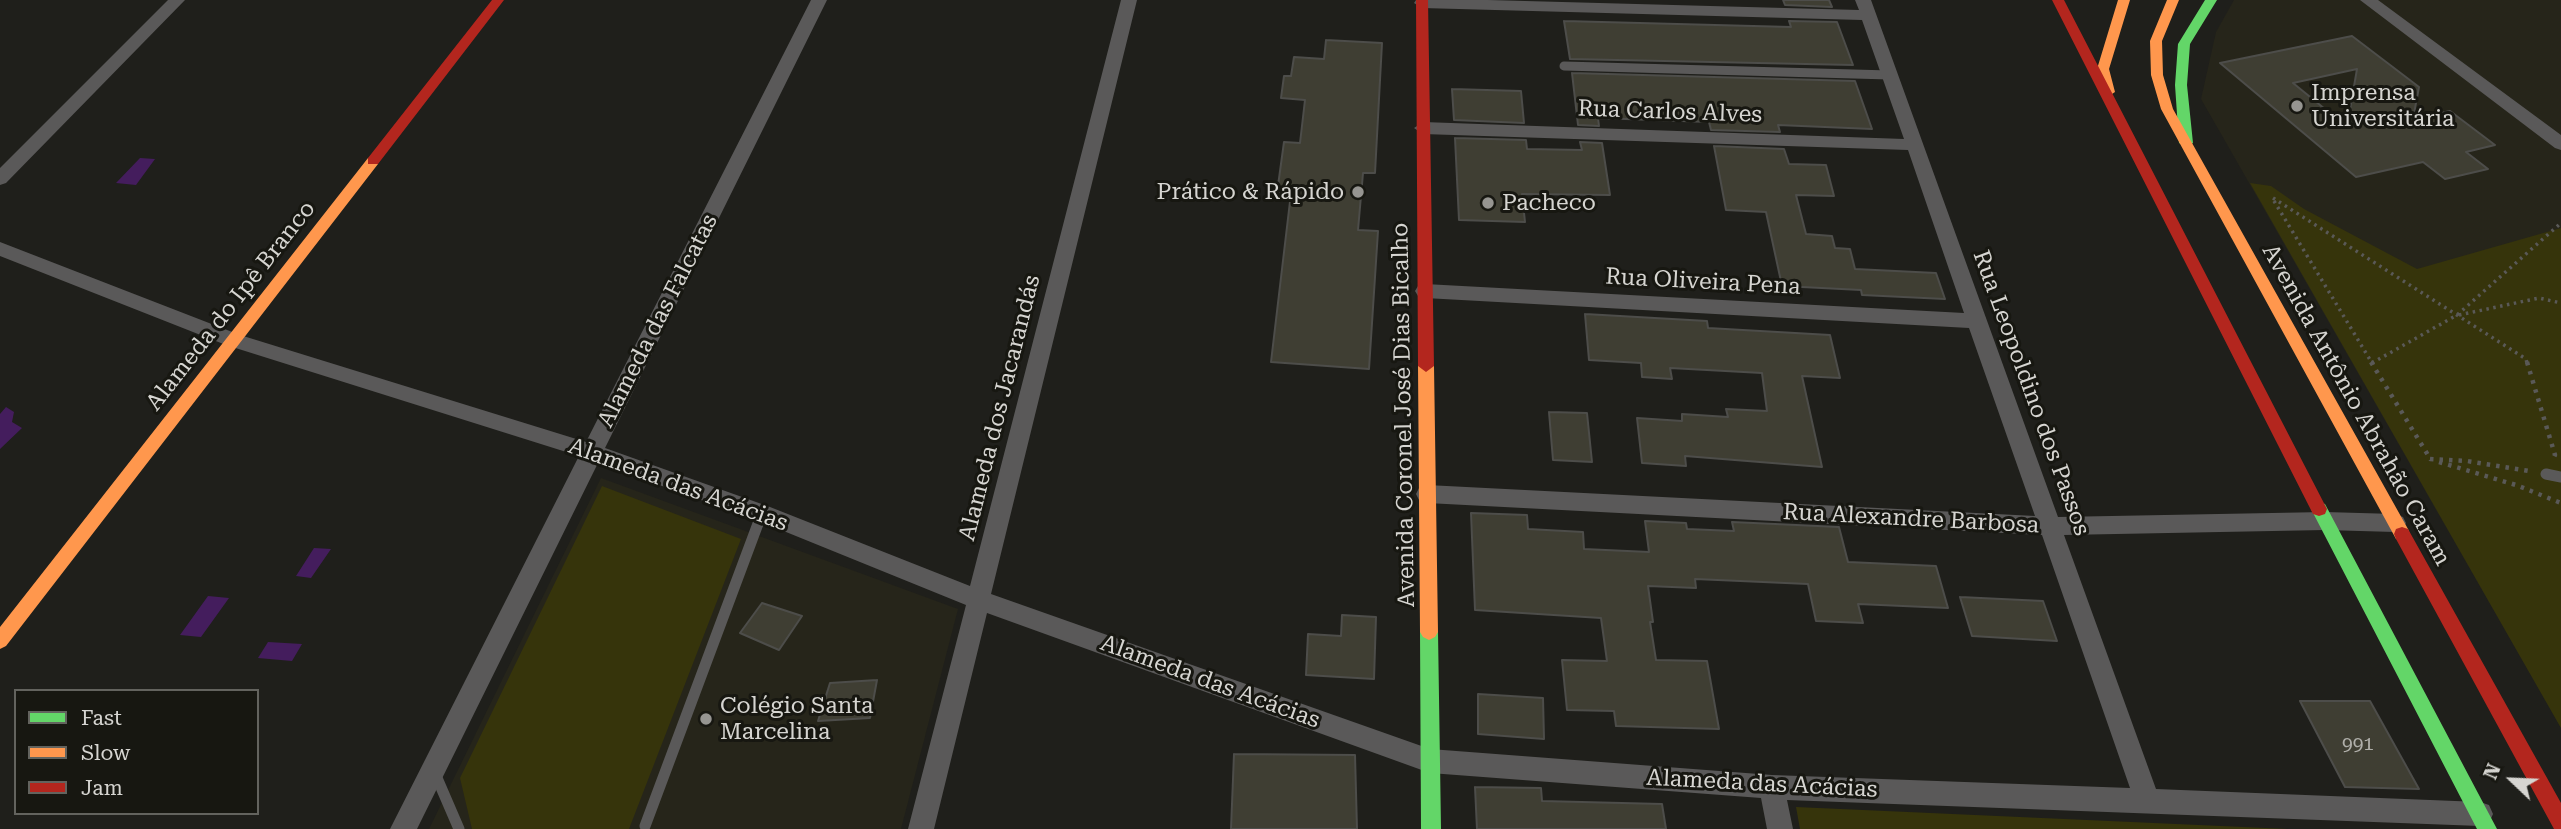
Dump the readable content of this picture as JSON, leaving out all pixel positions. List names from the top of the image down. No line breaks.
{"streets":{"main road":["Alameda do Ipê Branco","Avenida Antônio Abrahão Caram","Avenida Coronel José Dias Bicalho"],"street":["Rua Carlos Alves","Rua Oliveira Pena","Alameda das Falcatas","Rua Leopoldino dos Passos","Alameda dos Jacarandás","Alameda das Acácias","Rua Alexandre Barbosa"]},"crossings":[["Rua Carlos Alves","Rua Leopoldino dos Passos"],["Rua Carlos Alves","Avenida Coronel José Dias Bicalho"],["Rua Oliveira Pena","Rua Leopoldino dos Passos"],["Rua Oliveira Pena","Avenida Coronel José Dias Bicalho"],["Alameda do Ipê Branco","Alameda das Acácias"],["Alameda das Falcatas","Alameda das Acácias"],["Rua Leopoldino dos Passos","Alameda das Acácias"],["Rua Leopoldino dos Passos","Rua Alexandre Barbosa"],["Avenida Antônio Abrahão Caram","Rua Alexandre Barbosa"],["Alameda dos Jacarandás","Alameda das Acácias"],["Avenida Coronel José Dias Bicalho","Alameda das Acácias"],["Avenida Coronel José Dias Bicalho","Rua Alexandre Barbosa"]],"places":["Imprensa Universitária","Prático & Rápido","Pacheco","Colégio Santa Marcelina"],"house_numbers":["991"],"legend":["Fast","Slow","Jam"],"north":"top left"}
